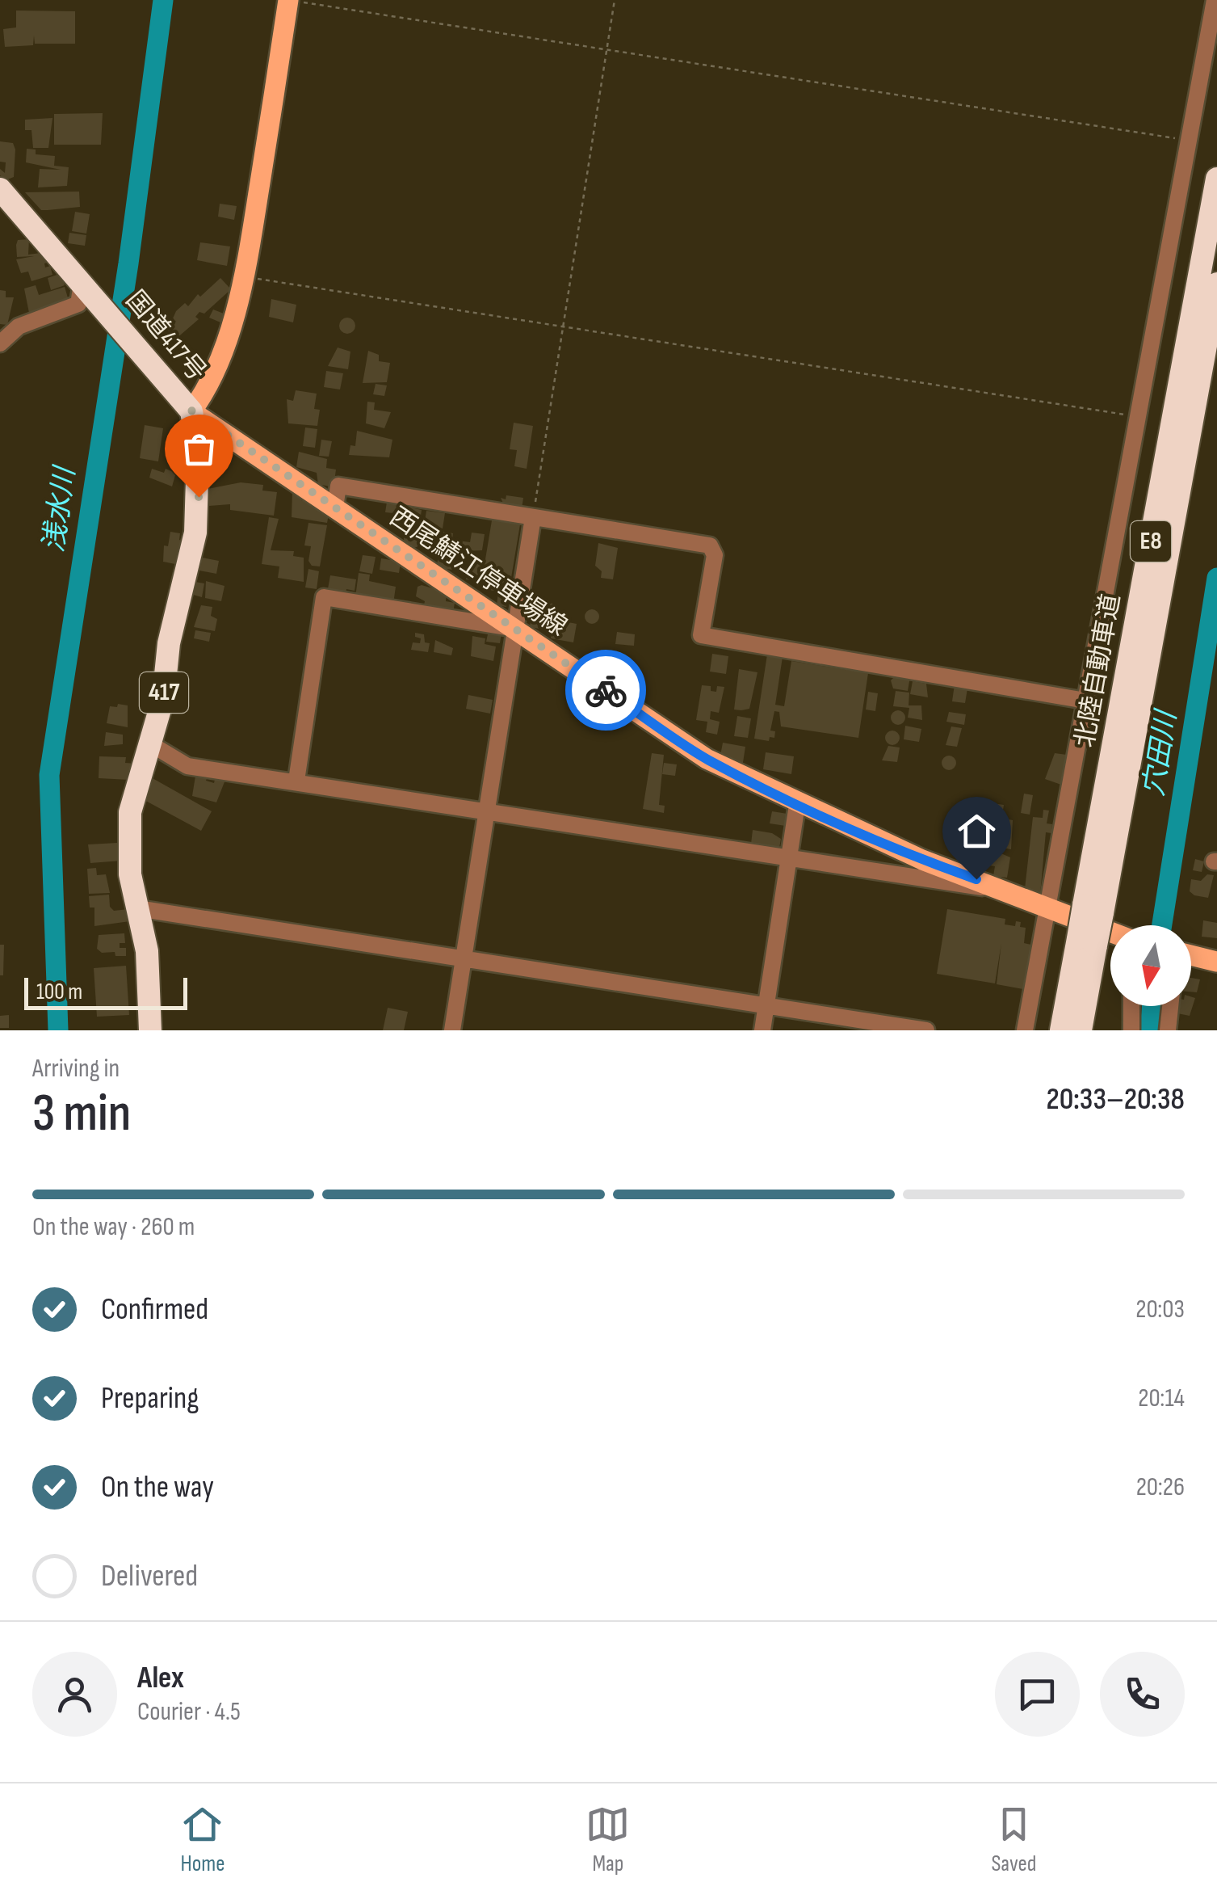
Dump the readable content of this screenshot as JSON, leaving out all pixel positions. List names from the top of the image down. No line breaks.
{"streets":{"highway":["国道417号","E8","北陸自動車道","417"],"main road":["西尾鯖江停車場線"]},"crossings":[["国道417号","西尾鯖江停車場線"]],"water":["浅水川","穴田川"],"scale_bar":"100 m","north":"bottom","page":{"scale":"100 m","heading":["3 min","Arriving in","20:33–20:38"],"panel":["Alex","Courier · 4.5"],"bar":"On the way · 260 m","list":[["Confirmed","20:03"],["Preparing","20:14"],["On the way","20:26"],"Delivered"],"tabs":["Home","Map","Saved"]}}
